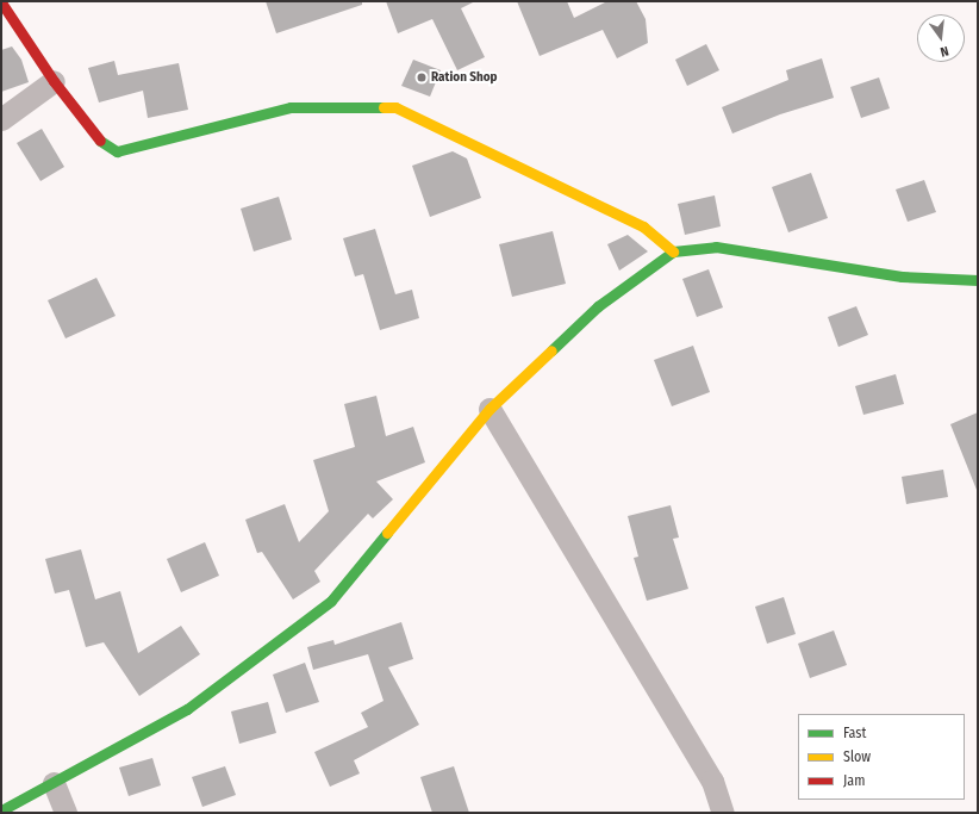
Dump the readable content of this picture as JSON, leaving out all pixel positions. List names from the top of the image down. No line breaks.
{"places":["Ration Shop"],"legend":["Fast","Slow","Jam"],"north":"bottom"}
